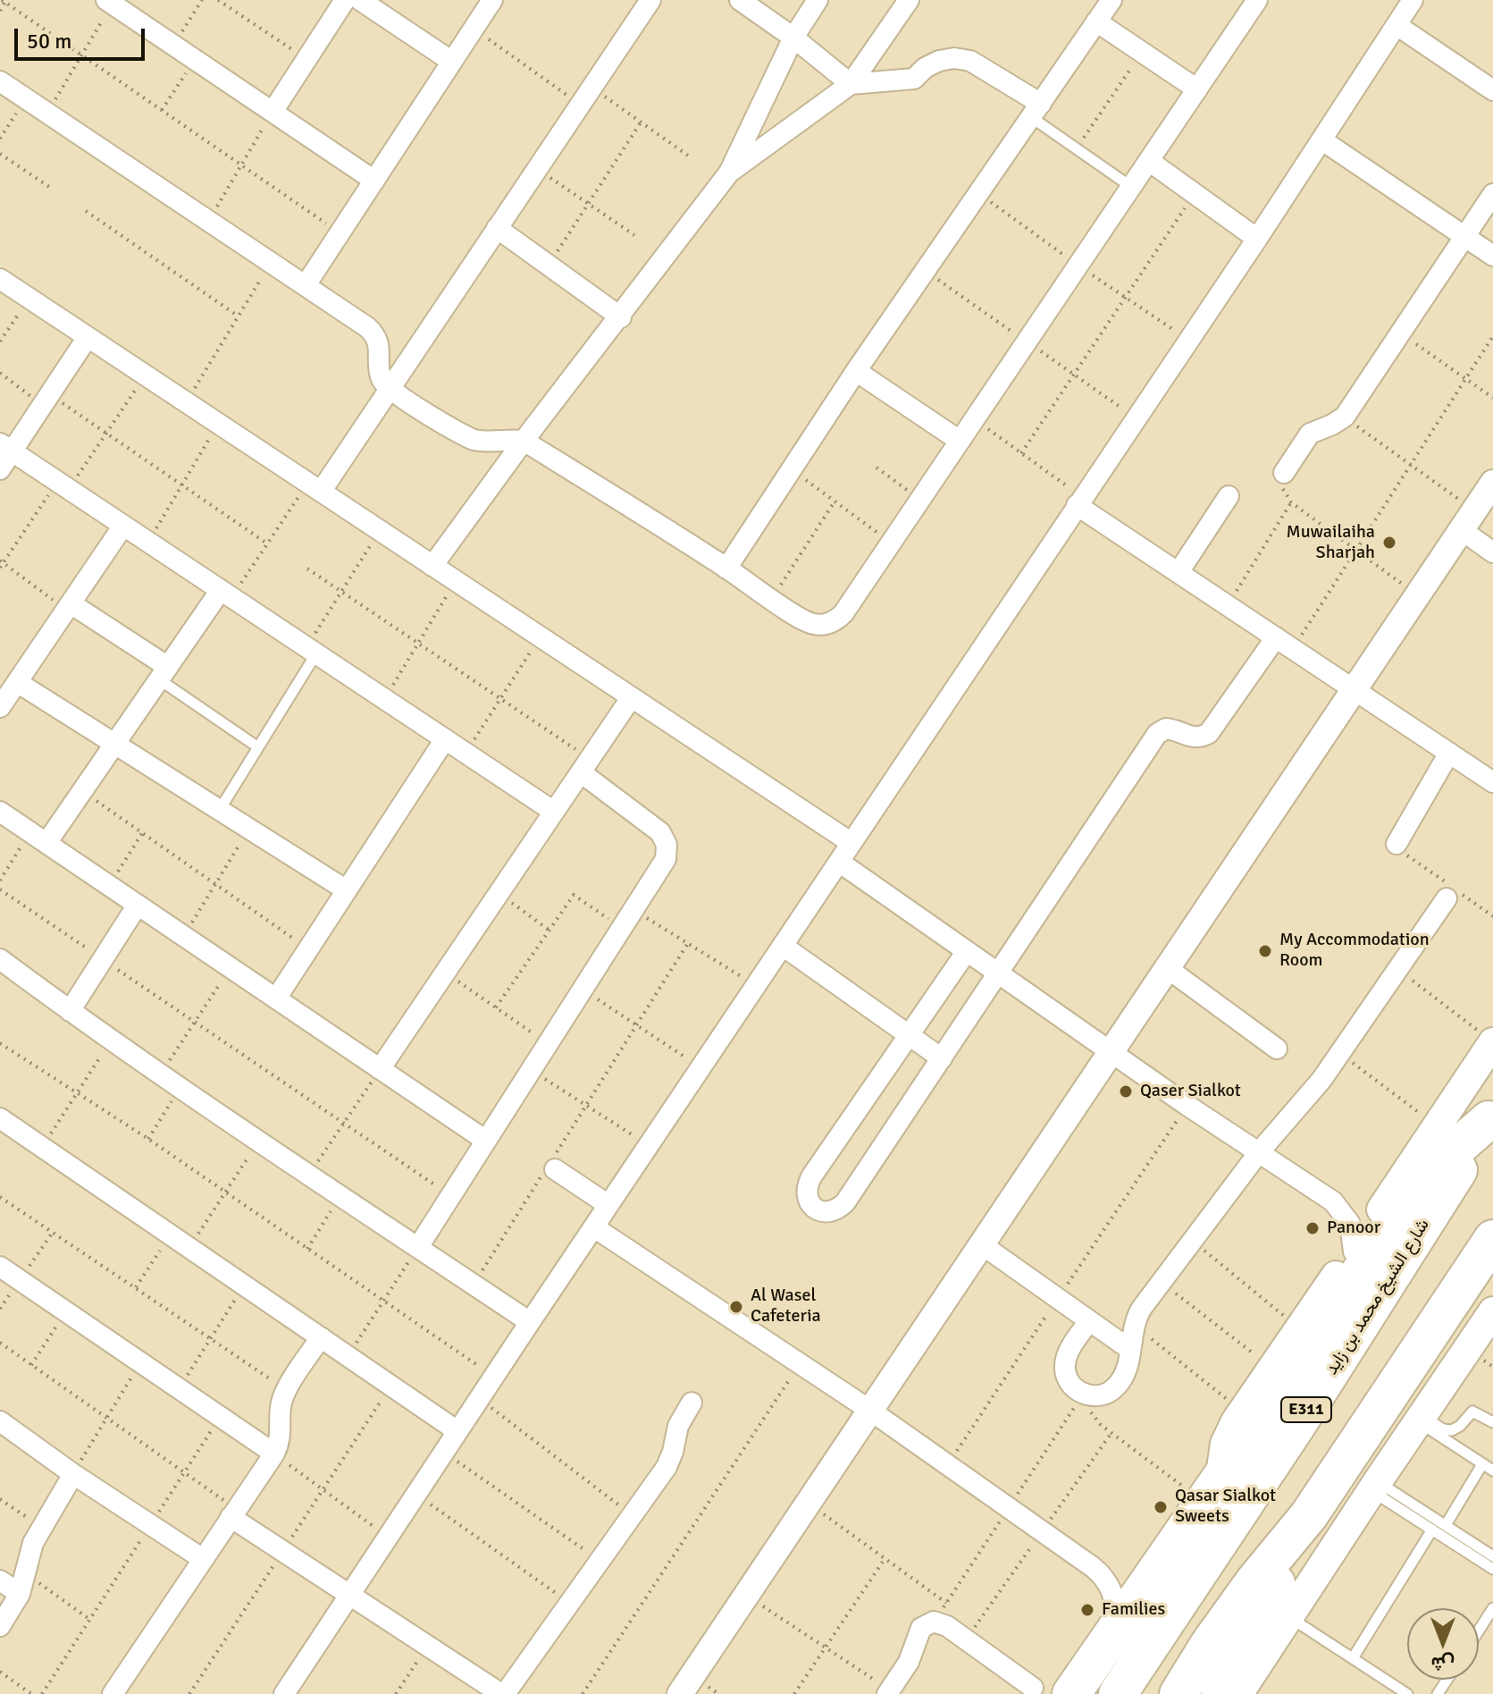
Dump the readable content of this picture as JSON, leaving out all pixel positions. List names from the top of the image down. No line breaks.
{"streets":{"highway":["شارع الشيخ محمد بن زايد","E311"]},"places":["Muwailaiha Sharjah","My Accommodation Room","Qaser Sialkot","Panoor","Al Wasel Cafeteria","Qasar Sialkot Sweets","Families"],"scale_bar":"50 m","north":"bottom"}
